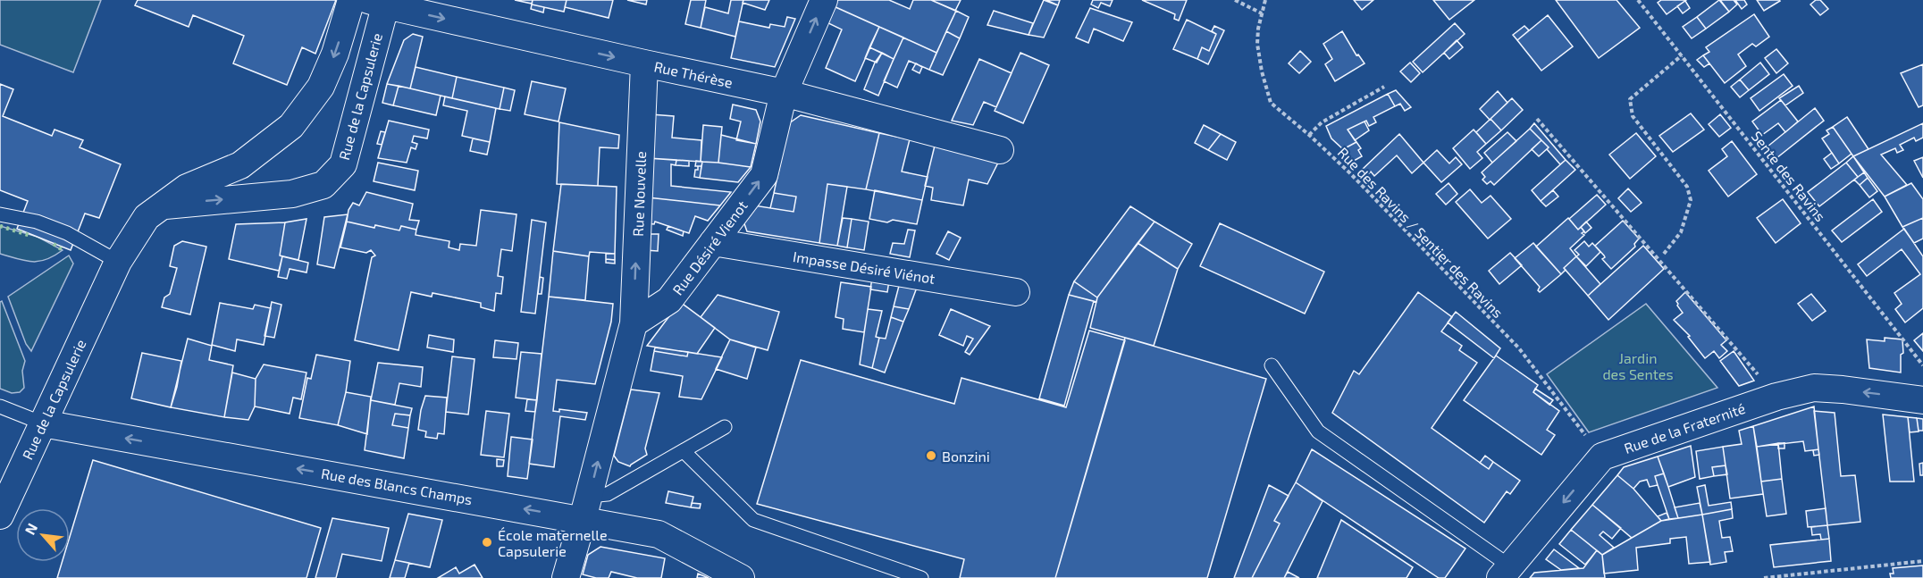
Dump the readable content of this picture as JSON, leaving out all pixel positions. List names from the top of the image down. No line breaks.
{"streets":{"street":["Rue Thérèse","Rue de la Capsulerie","Rue Nouvelle","Rue Désiré Vienot","Impasse Désiré Viénot","Rue de la Fraternité","Rue des Blancs Champs"],"path":["Sente des Ravins","Rue des Ravins / Sentier des Ravins"]},"crossings":[["Rue Thérèse","Rue de la Capsulerie"],["Rue Thérèse","Rue Nouvelle"],["Rue Thérèse","Rue Désiré Vienot"],["Rue de la Capsulerie","Rue des Blancs Champs"],["Rue Nouvelle","Rue Désiré Vienot"],["Rue des Ravins / Sentier des Ravins","Rue de la Fraternité"],["Rue Désiré Vienot","Impasse Désiré Viénot"]],"one_way":["Rue Thérèse","Rue Nouvelle","Rue Désiré Vienot","Rue de la Fraternité","Rue des Blancs Champs"],"parks":["Jardin des Sentes"],"places":["Bonzini","École maternelle Capsulerie"],"north":"top left"}
